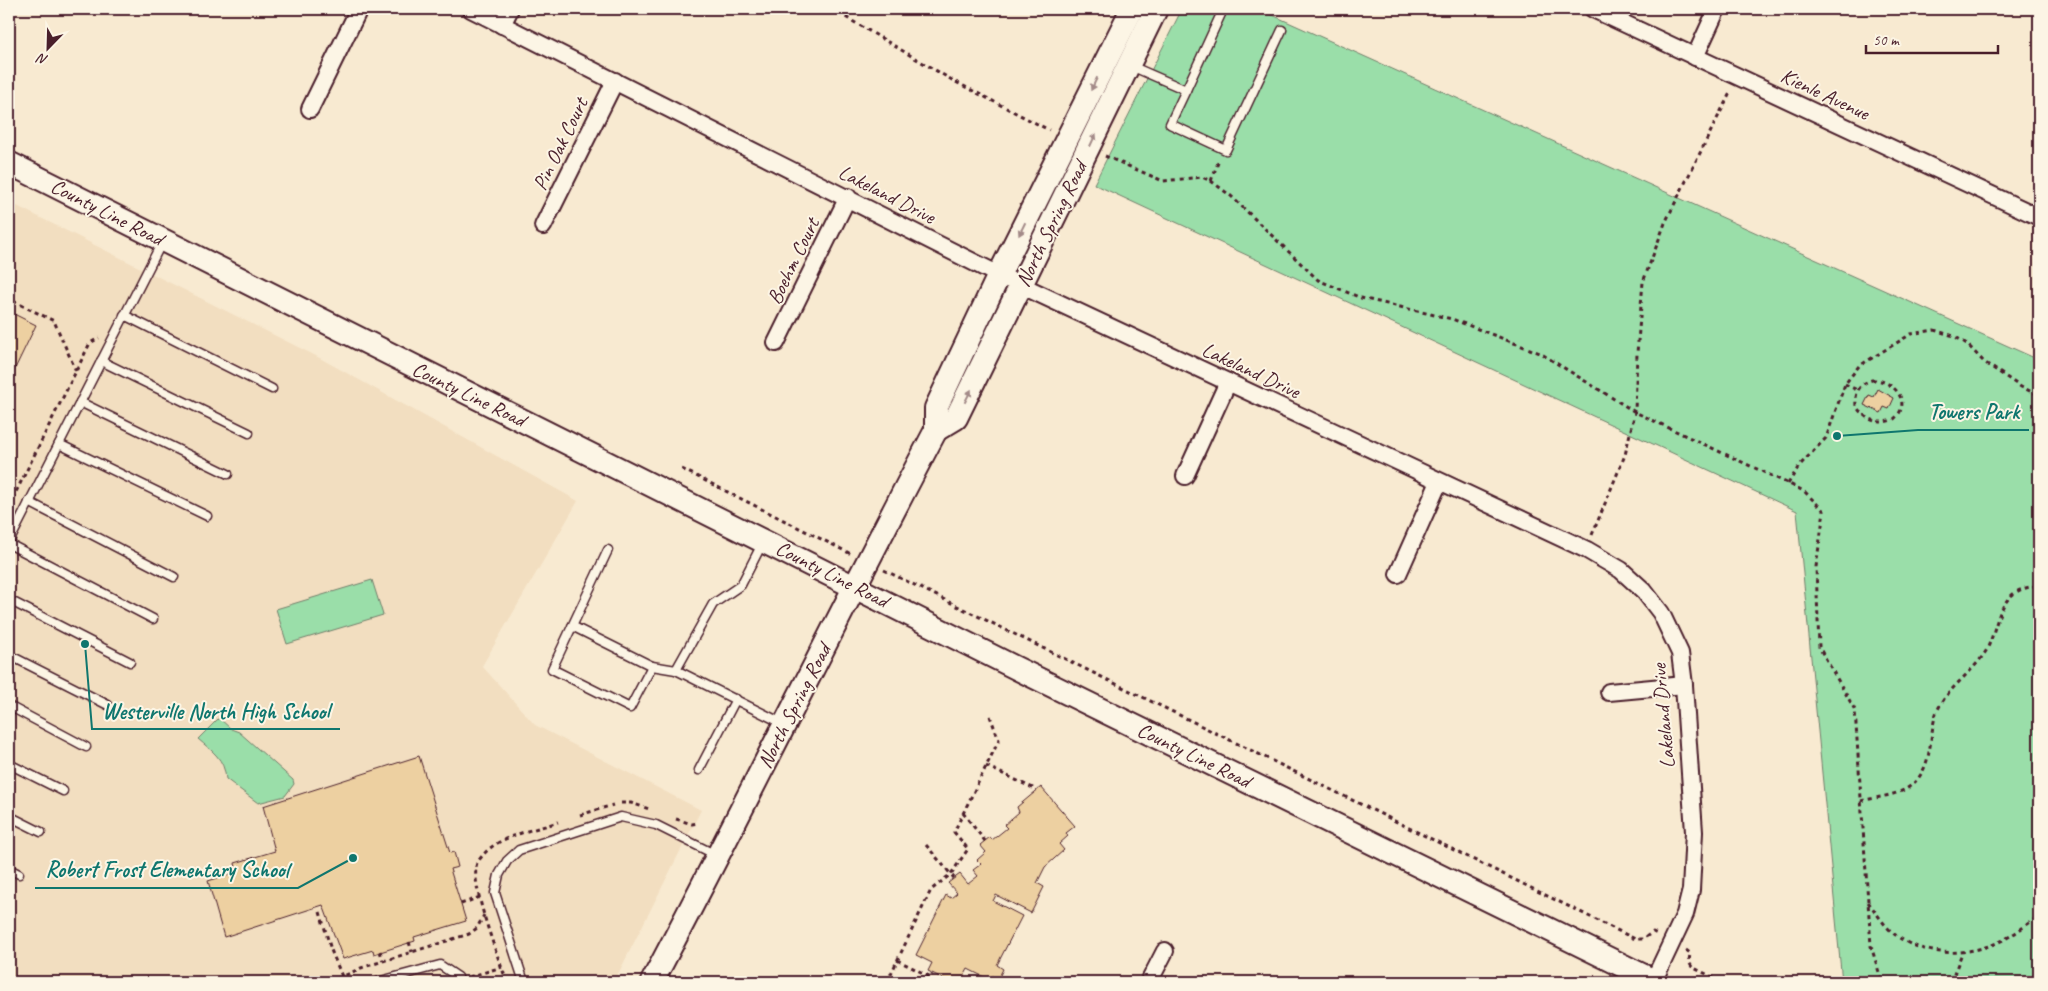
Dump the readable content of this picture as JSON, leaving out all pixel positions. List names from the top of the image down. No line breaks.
{"streets":{"main road":["County Line Road","North Spring Road"],"street":["Kienle Avenue","Pin Oak Court","Lakeland Drive","Boehm Court"]},"crossings":[["Pin Oak Court","Lakeland Drive"],["Lakeland Drive","County Line Road"],["Lakeland Drive","North Spring Road"],["Lakeland Drive","Boehm Court"],["County Line Road","North Spring Road"]],"places":["Towers Park","Westerville North High School","Robert Frost Elementary School"],"scale_bar":"50 m","north":"bottom left"}
